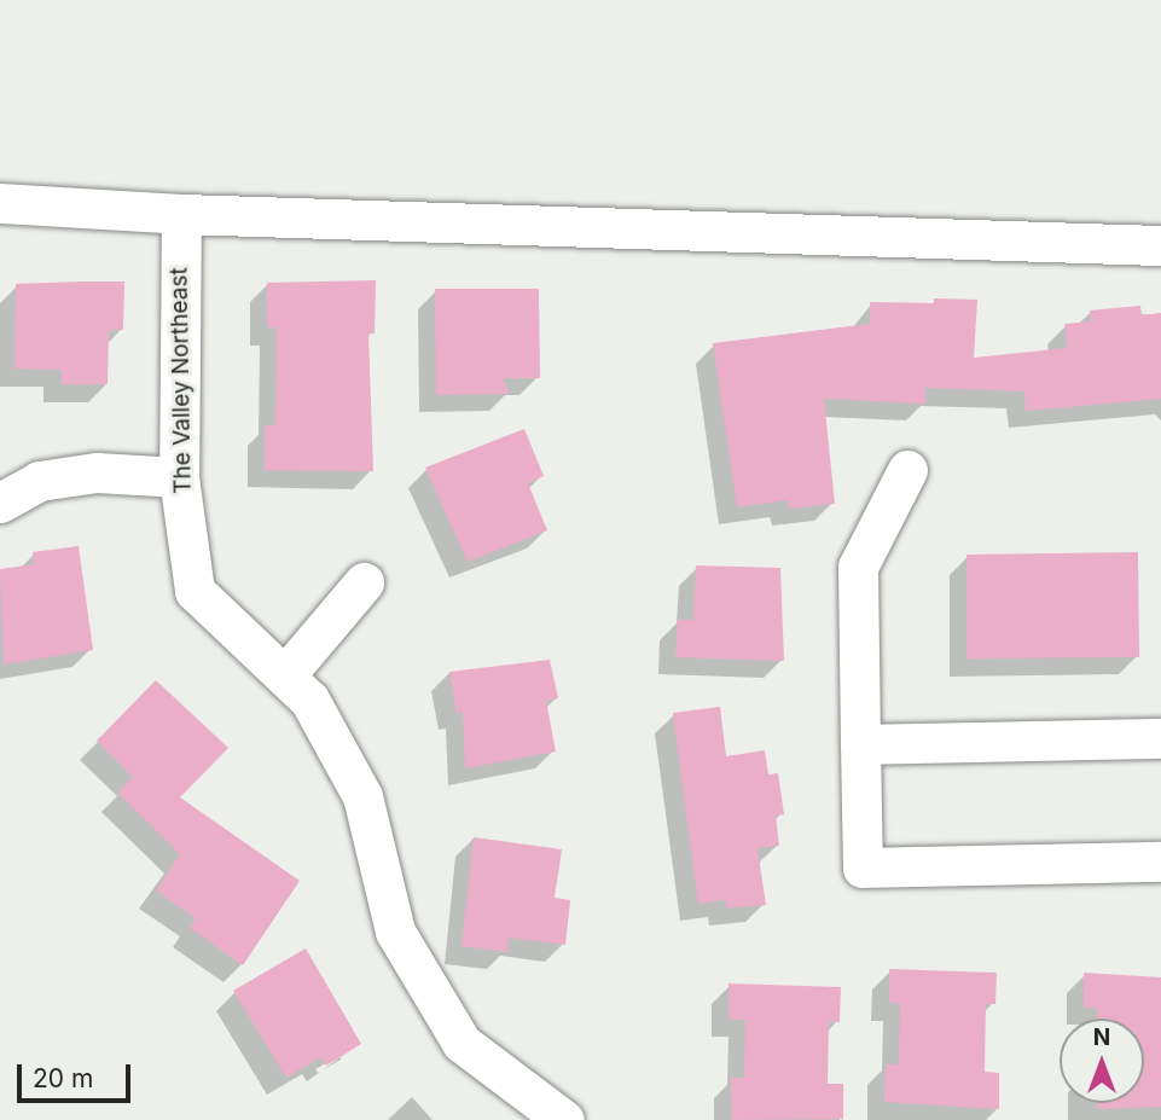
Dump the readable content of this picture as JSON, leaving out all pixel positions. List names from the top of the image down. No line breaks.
{"streets":{"street":["The Valley Northeast"]},"scale_bar":"20 m","north":"top"}
